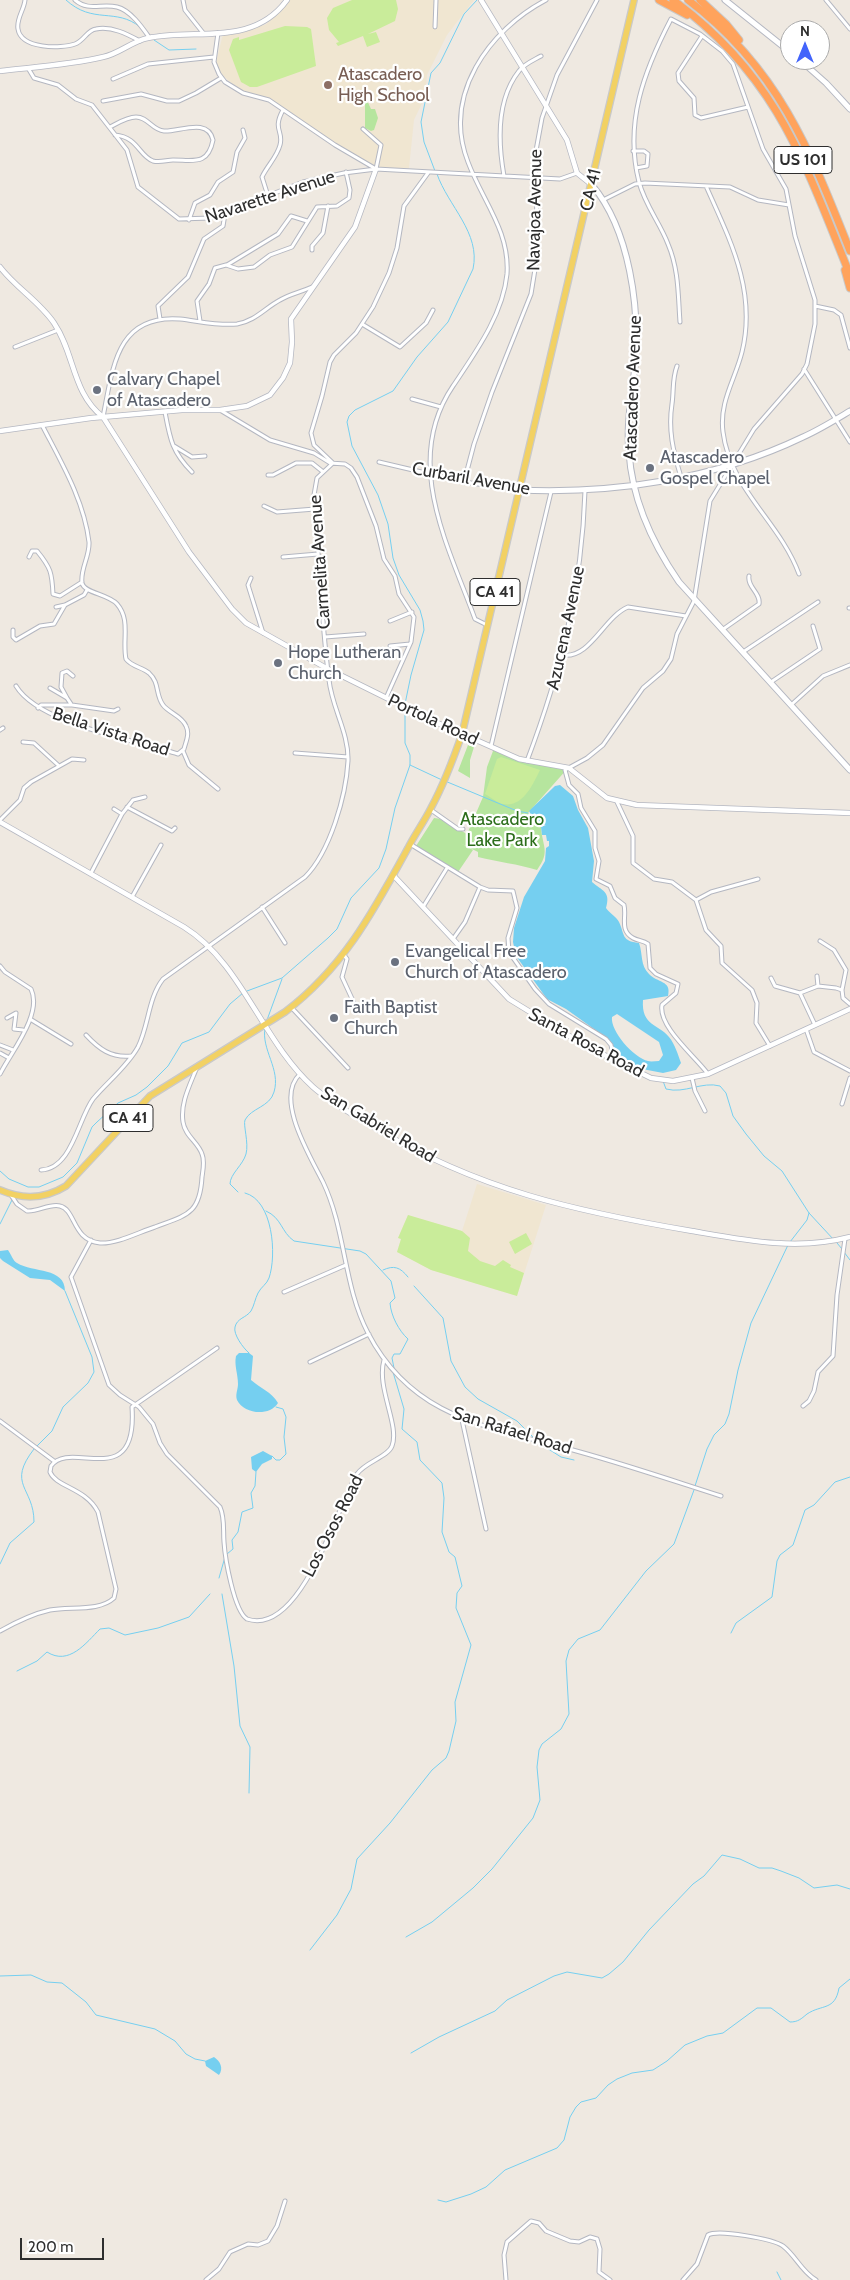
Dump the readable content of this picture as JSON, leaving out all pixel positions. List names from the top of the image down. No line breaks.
{"streets":{"highway":["US 101"],"main road":["CA 41","Atascadero Avenue","Curbaril Avenue"],"street":["Navarette Avenue","Navajoa Avenue","Carmelita Avenue","Azucena Avenue","Portola Road","Bella Vista Road","Santa Rosa Road","San Gabriel Road","San Rafael Road","Los Osos Road"]},"crossings":[["CA 41","Atascadero Avenue"],["CA 41","Curbaril Avenue"],["CA 41","Portola Road"],["CA 41","Santa Rosa Road"],["CA 41","San Gabriel Road"],["Navarette Avenue","Navajoa Avenue"],["Navarette Avenue","Atascadero Avenue"],["Navajoa Avenue","Curbaril Avenue"],["Atascadero Avenue","Curbaril Avenue"],["Curbaril Avenue","Azucena Avenue"],["Carmelita Avenue","Portola Road"],["Carmelita Avenue","San Gabriel Road"],["Azucena Avenue","Portola Road"],["San Gabriel Road","San Rafael Road"],["San Rafael Road","Los Osos Road"]],"parks":["Atascadero Lake Park"],"places":["Atascadero High School","Calvary Chapel of Atascadero","Atascadero Gospel Chapel","Hope Lutheran Church","Evangelical Free Church of Atascadero","Faith Baptist Church"],"scale_bar":"200 m","north":"top"}
